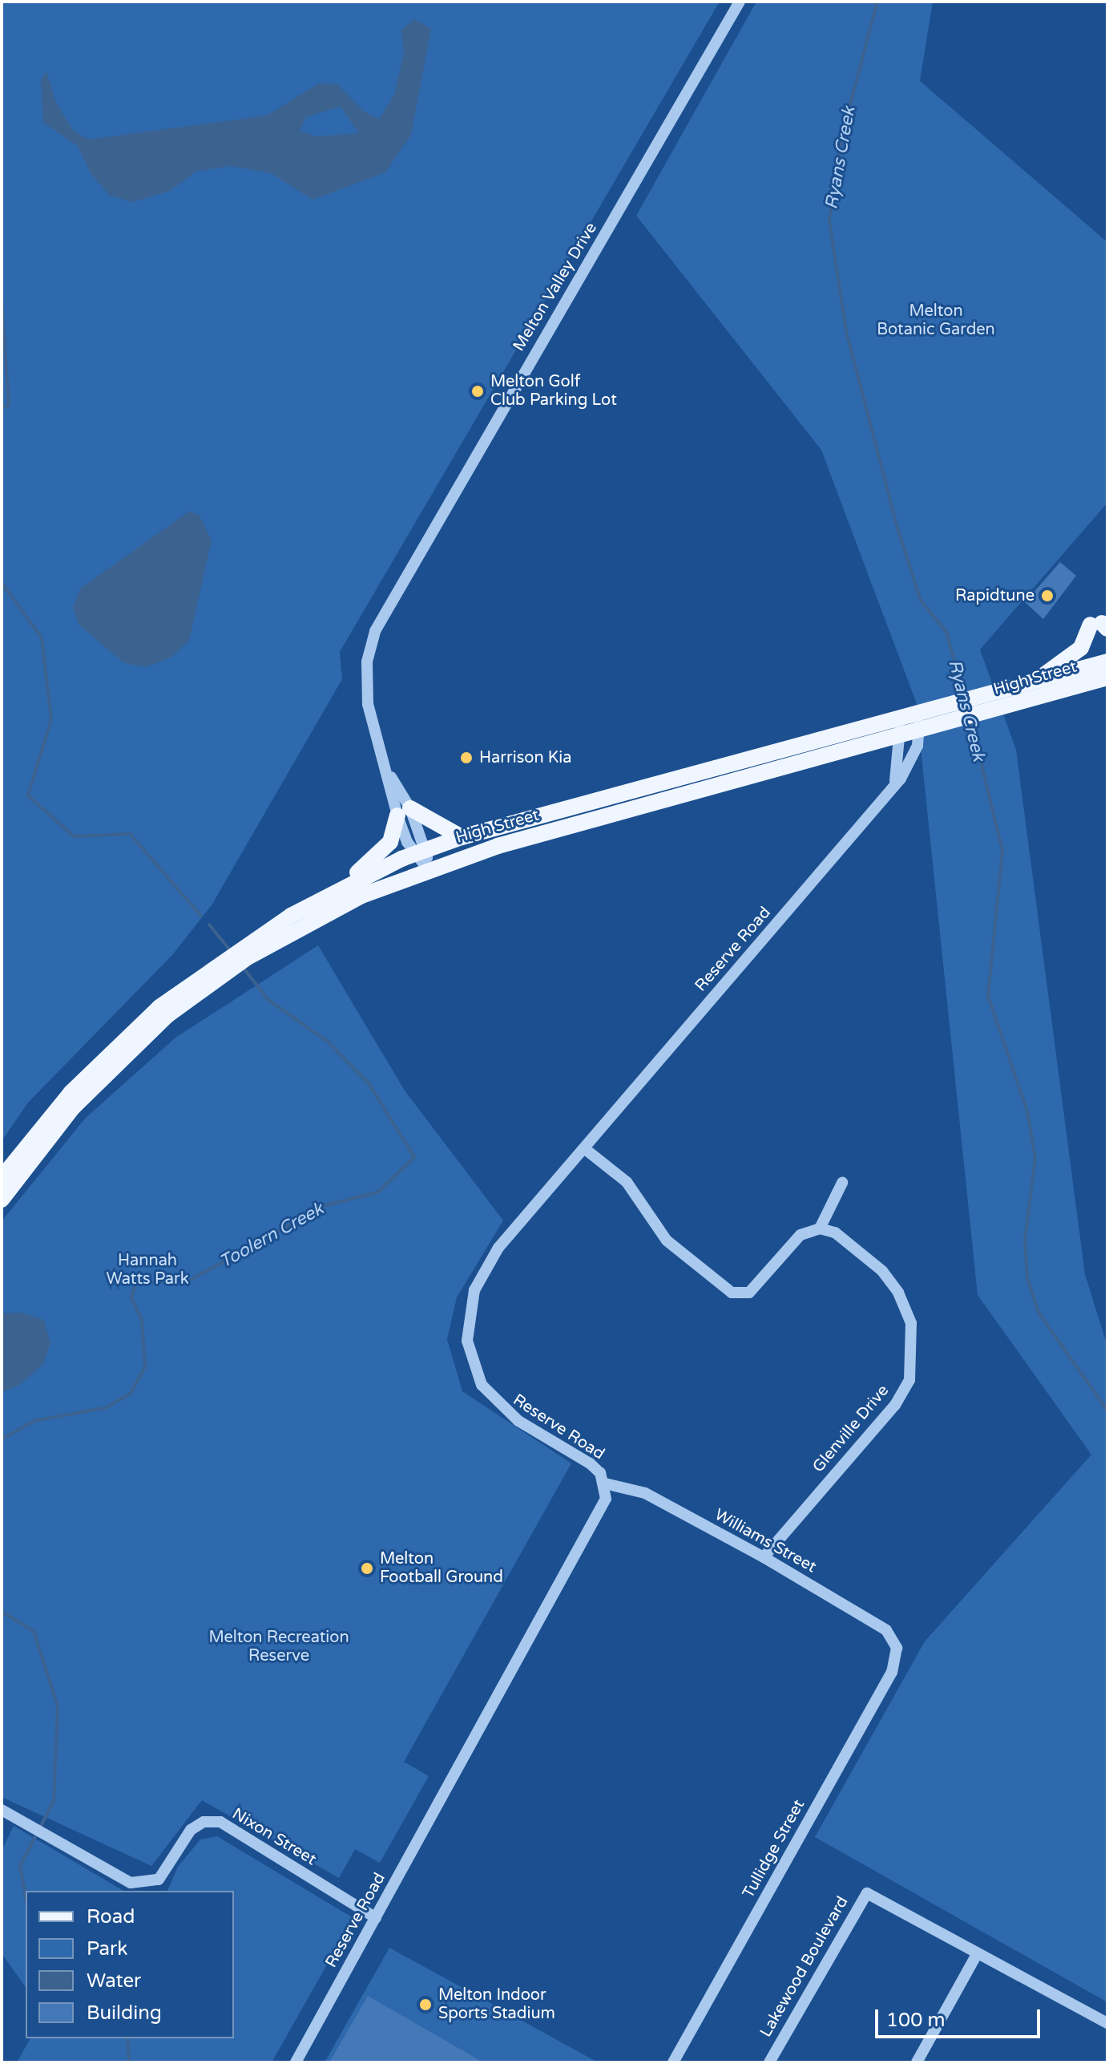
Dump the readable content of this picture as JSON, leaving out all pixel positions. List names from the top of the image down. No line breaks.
{"streets":{"main road":["High Street"],"street":["Melton Valley Drive","Reserve Road","Glenville Drive","Williams Street","Nixon Street","Tullidge Street","Lakewood Boulevard"]},"crossings":[["Melton Valley Drive","High Street"],["High Street","Reserve Road"],["Reserve Road","Williams Street"],["Reserve Road","Nixon Street"],["Glenville Drive","Williams Street"],["Williams Street","Tullidge Street"]],"water":["Ryans Creek","Toolern Creek"],"parks":["Melton Botanic Garden","Hannah Watts Park","Melton Recreation Reserve"],"places":["Melton Golf Club Parking Lot","Rapidtune","Harrison Kia","Melton Football Ground","Melton Indoor Sports Stadium"],"legend":["Road","Park","Water","Building"],"scale_bar":"100 m"}
